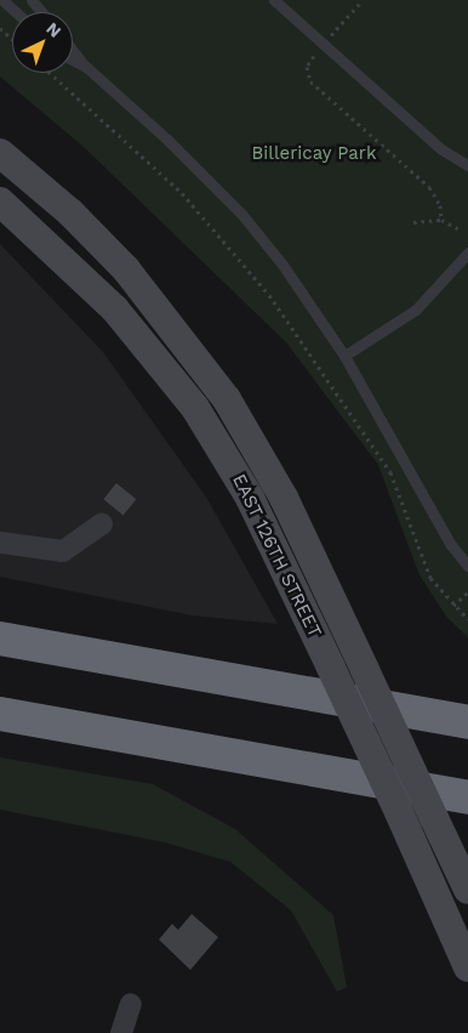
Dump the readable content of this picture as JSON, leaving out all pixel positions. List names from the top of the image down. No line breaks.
{"streets":{"main road":["EAST 126TH STREET"]},"parks":["Billericay Park"],"north":"top right"}
